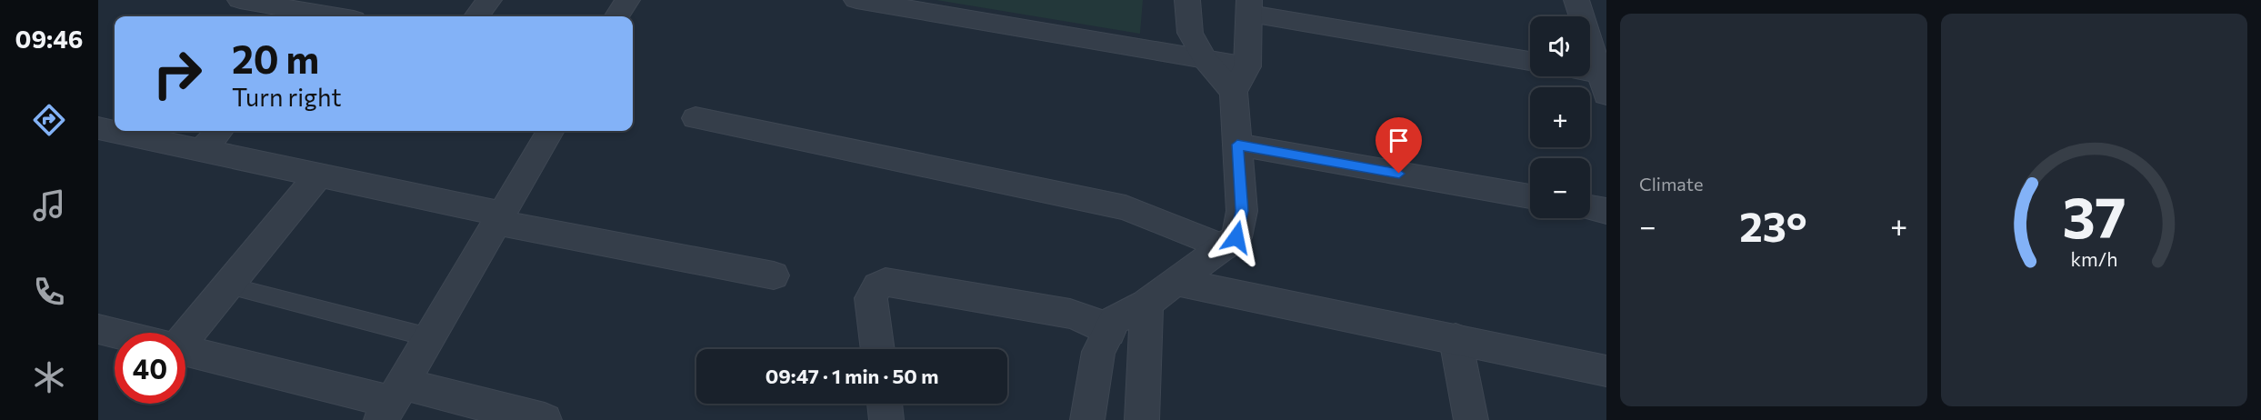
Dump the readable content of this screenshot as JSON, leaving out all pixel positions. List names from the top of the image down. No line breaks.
{"page":{"tabs":"09:46","tile":"Climate","map_buttons":["+","−"],"turn":["20 m","Turn right"],"heat":["−","23°","+"],"limit":"40","trip":"09:47 · 1 min · 50 m","gauge":["37","km/h"]}}
